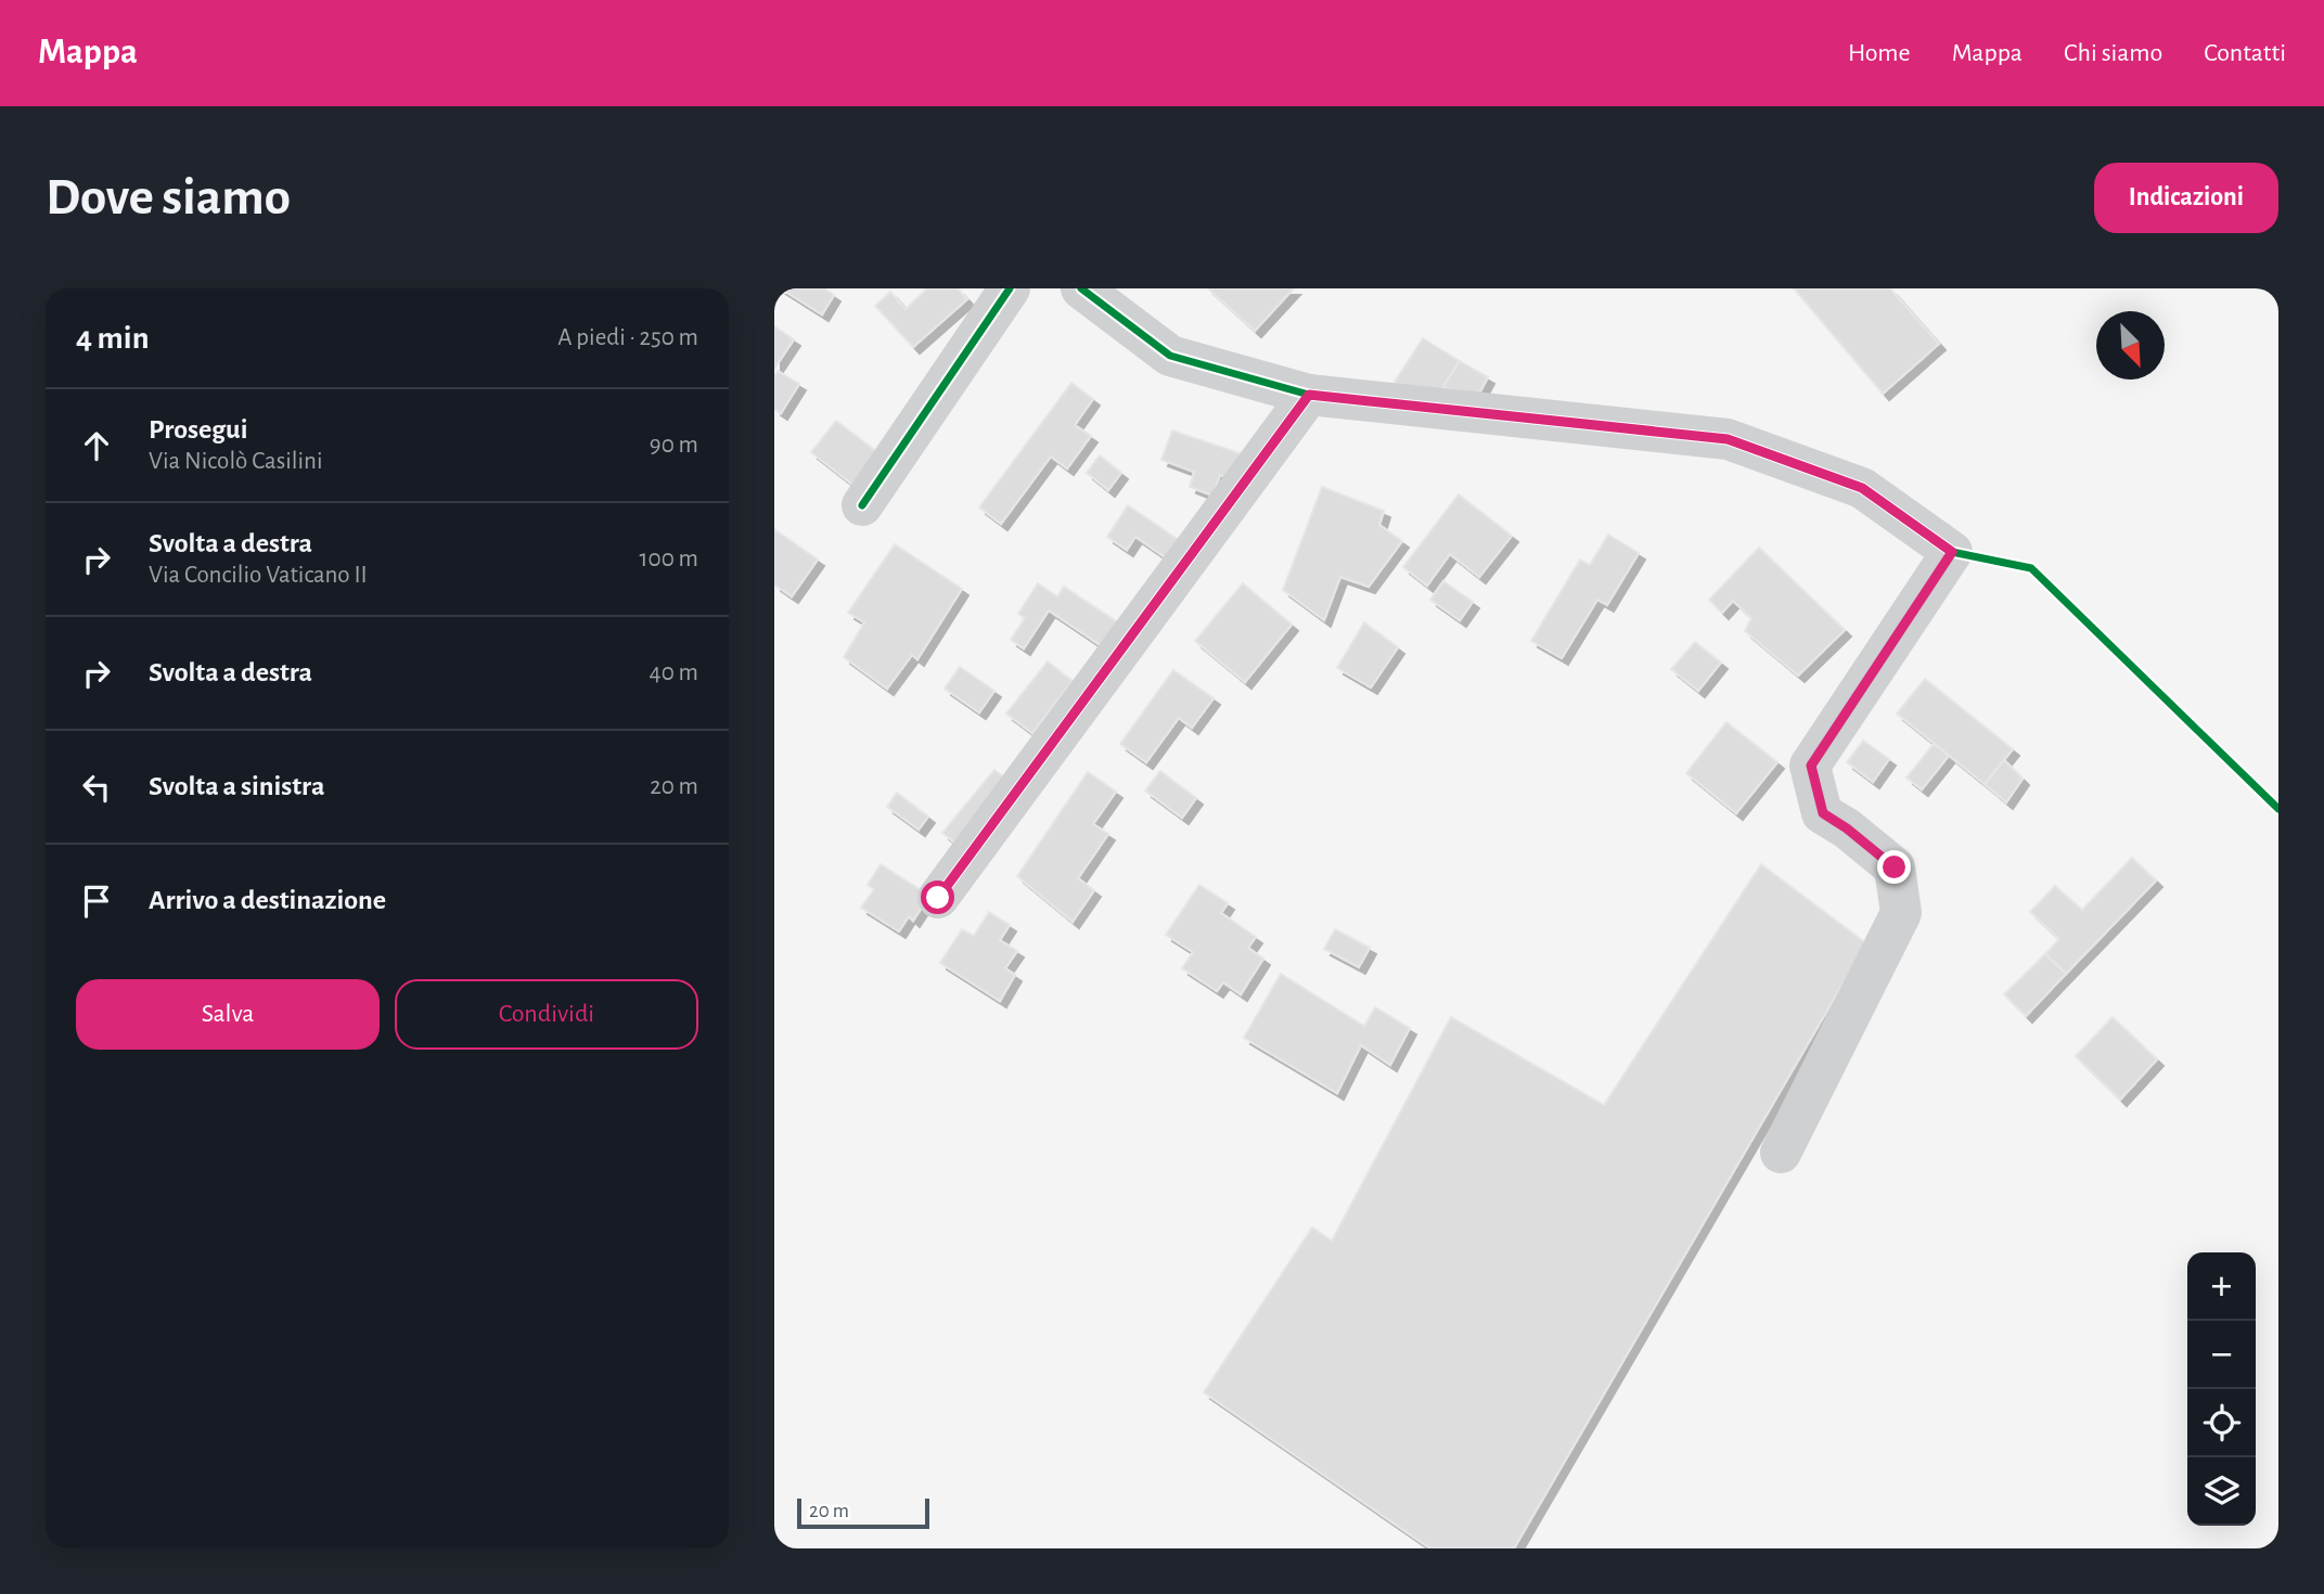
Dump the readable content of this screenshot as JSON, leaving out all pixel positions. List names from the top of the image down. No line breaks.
{"scale_bar":"20 m","north":"bottom right","page":{"header":"Mappa","nav":["Home","Mappa","Chi siamo","Contatti"],"buttons":["Indicazioni",["Salva","Condividi"]],"title":"Dove siamo","heading":["4 min","A piedi · 250 m"],"list":[["Prosegui","Via Nicolò Casilini","90 m"],["Svolta a destra","Via Concilio Vaticano II","100 m"],["Svolta a destra","40 m"],["Svolta a sinistra","20 m"],"Arrivo a destinazione"],"map_buttons":["+","−"],"scale":"20 m"}}
